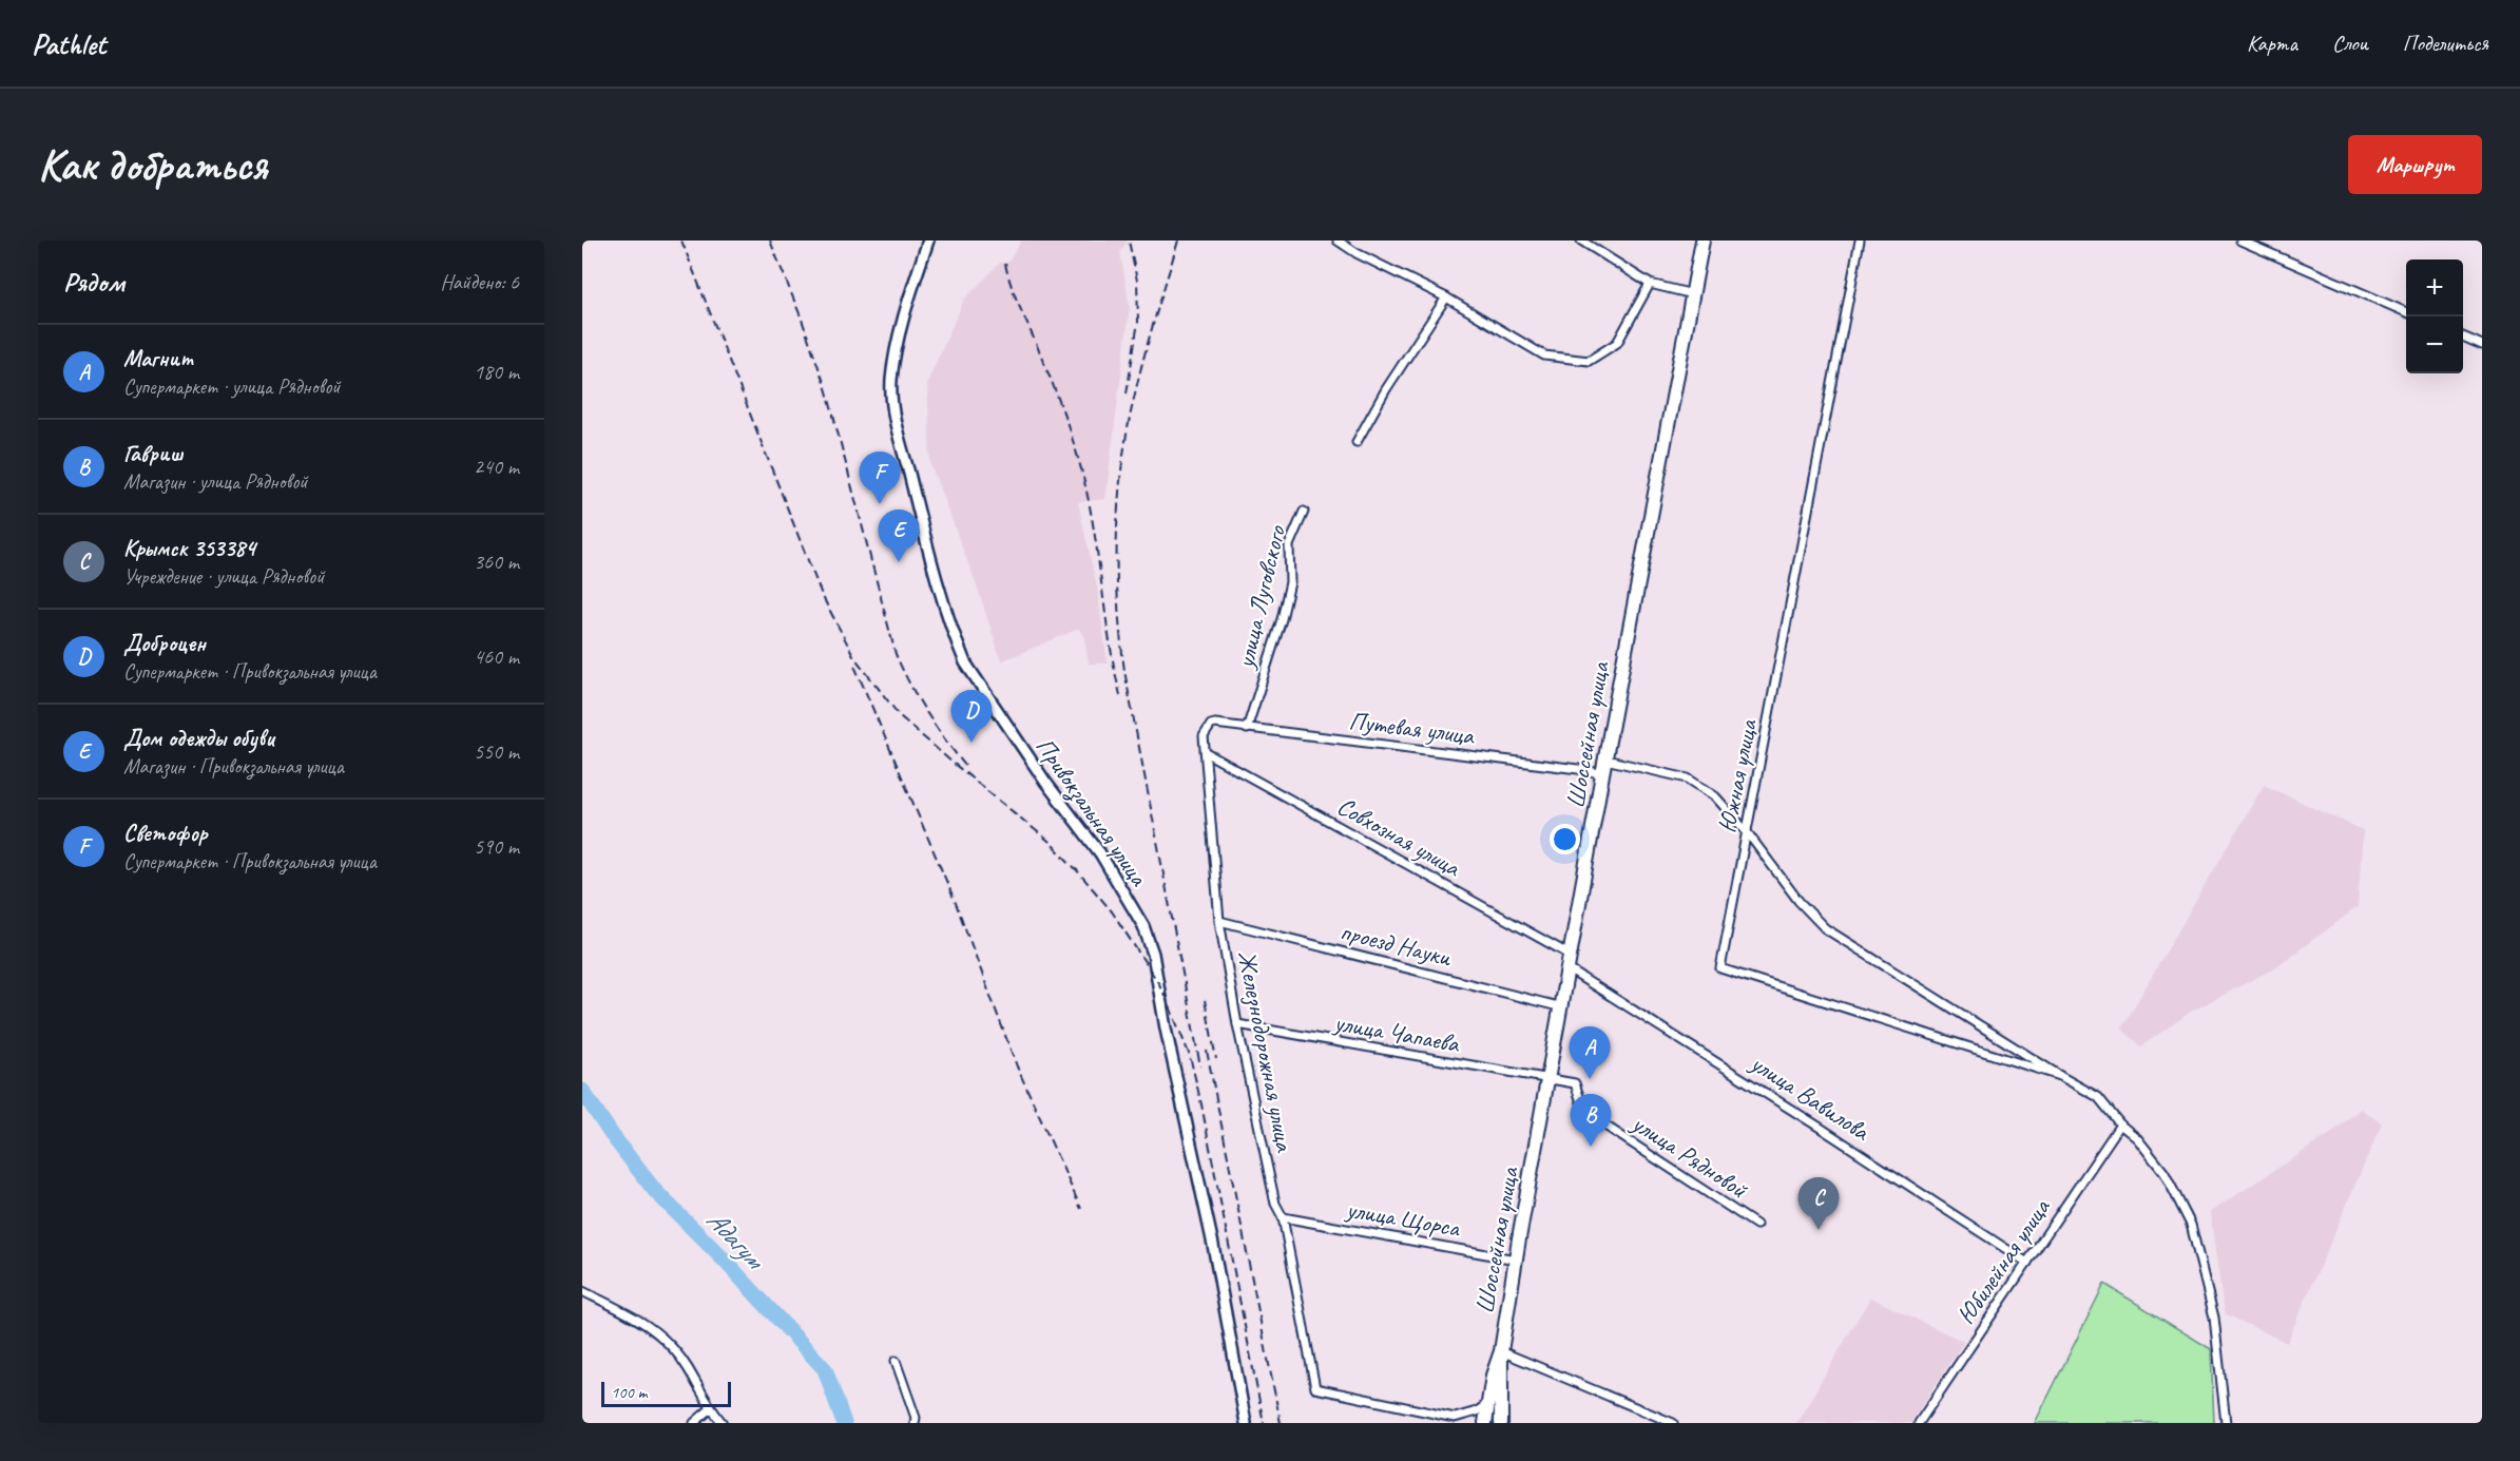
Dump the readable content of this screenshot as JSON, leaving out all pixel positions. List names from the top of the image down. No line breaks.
{"streets":{"highway":["Шоссейная улица"],"main road":["Привокзальная улица"],"street":["улица Луговского","Путевая улица","Южная улица","Совхозная улица","проезд Науки","улица Чапаева","Железнодорожная улица","улица Вавилова","улица Рядновой","улица Щорса","Юбилейная улица"]},"crossings":[["улица Луговского","Путевая улица"],["Путевая улица","Шоссейная улица"],["Путевая улица","Железнодорожная улица"],["Шоссейная улица","Совхозная улица"],["Шоссейная улица","проезд Науки"],["Шоссейная улица","улица Чапаева"],["Шоссейная улица","улица Вавилова"],["Шоссейная улица","улица Рядновой"],["Шоссейная улица","улица Щорса"],["Совхозная улица","Железнодорожная улица"],["проезд Науки","Железнодорожная улица"],["улица Чапаева","Железнодорожная улица"],["улица Чапаева","улица Рядновой"],["Железнодорожная улица","улица Щорса"],["улица Вавилова","Юбилейная улица"]],"water":["Адагум"],"scale_bar":"100 m","page":{"header":"Pathlet","nav":["Карта","Слои","Поделиться"],"buttons":"Маршрут","title":"Как добраться","heading":["Рядом","Найдено: 6"],"map_buttons":["+","−"],"list":[{"mark":"A","name":"Магнит","note":"Супермаркет · улица Рядновой","value":"180 m"},{"mark":"B","name":"Гавриш","note":"Магазин · улица Рядновой","value":"240 m"},{"mark":"C","name":"Крымск 353384","note":"Учреждение · улица Рядновой","value":"360 m"},{"mark":"D","name":"Доброцен","note":"Супермаркет · Привокзальная улица","value":"460 m"},{"mark":"E","name":"Дом одежды обуви","note":"Магазин · Привокзальная улица","value":"550 m"},{"mark":"F","name":"Светофор","note":"Супермаркет · Привокзальная улица","value":"590 m"}],"pins":["F","E","D","A","B","C"],"scale":"100 m"}}
